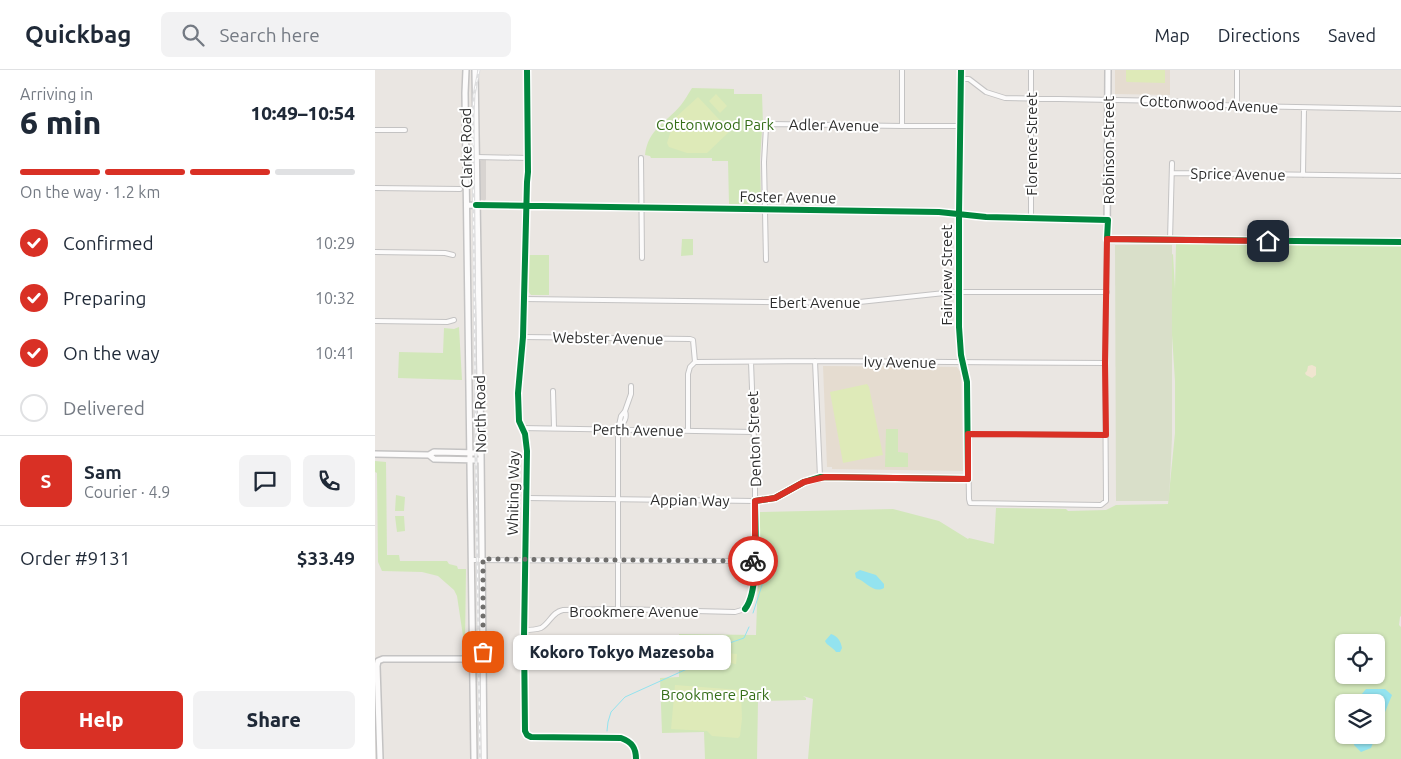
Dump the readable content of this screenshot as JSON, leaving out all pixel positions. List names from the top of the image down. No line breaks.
{"streets":{"street":["Cottonwood Avenue","Adler Avenue","Florence Street","Clarke Road","Robinson Street","Sprice Avenue","Foster Avenue","Fairview Street","Ebert Avenue","Webster Avenue","Ivy Avenue","North Road","Perth Avenue","Denton Street","Whiting Way","Appian Way","Brookmere Avenue"]},"crossings":[["Cottonwood Avenue","Florence Street"],["Cottonwood Avenue","Robinson Street"],["Cottonwood Avenue","Sprice Avenue"],["Cottonwood Avenue","Fairview Street"],["Adler Avenue","Foster Avenue"],["Adler Avenue","Fairview Street"],["Florence Street","Foster Avenue"],["Clarke Road","Foster Avenue"],["Clarke Road","North Road"],["Robinson Street","Foster Avenue"],["Robinson Street","Fairview Street"],["Robinson Street","Ebert Avenue"],["Robinson Street","Ivy Avenue"],["Foster Avenue","Fairview Street"],["Foster Avenue","North Road"],["Foster Avenue","Whiting Way"],["Fairview Street","Ebert Avenue"],["Fairview Street","Ivy Avenue"],["Fairview Street","Appian Way"],["Ebert Avenue","Whiting Way"],["Webster Avenue","Ivy Avenue"],["Webster Avenue","Whiting Way"],["Ivy Avenue","Denton Street"],["Perth Avenue","Denton Street"],["Perth Avenue","Whiting Way"],["Denton Street","Appian Way"],["Denton Street","Brookmere Avenue"],["Whiting Way","Appian Way"],["Whiting Way","Brookmere Avenue"]],"parks":["Cottonwood Park","Brookmere Park"],"places":["Kokoro Tokyo Mazesoba"],"page":{"header":"Quickbag","search":"Search here","nav":["Map","Directions","Saved"],"heading":["6 min","Arriving in","10:49–10:54"],"panel":["Sam","Courier · 4.9","Order #9131","$33.49"],"bar":"On the way · 1.2 km","list":[["Confirmed","10:29"],["Preparing","10:32"],["On the way","10:41"],"Delivered"],"round":"S","bubble":"Kokoro Tokyo Mazesoba","buttons":["Help","Share"]}}
